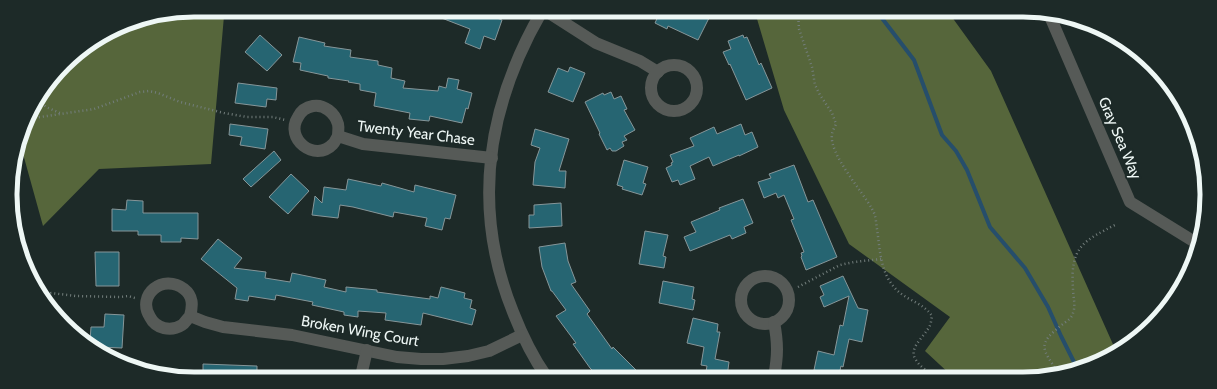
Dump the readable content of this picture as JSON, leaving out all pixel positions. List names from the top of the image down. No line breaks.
{"streets":{"street":["Twenty Year Chase","Gray Sea Way","Broken Wing Court"]}}
